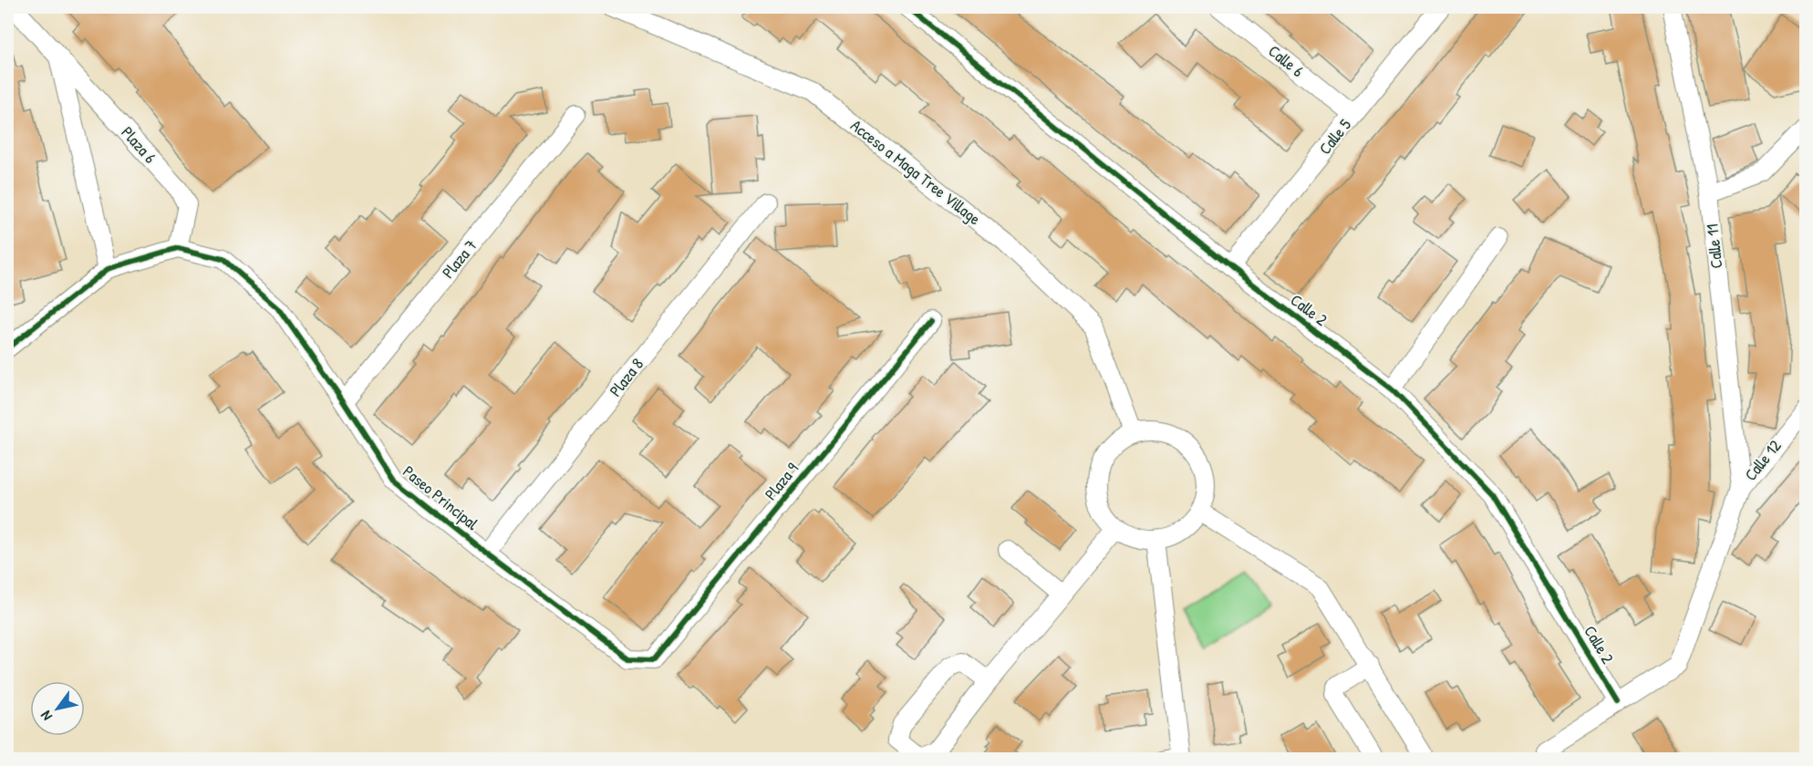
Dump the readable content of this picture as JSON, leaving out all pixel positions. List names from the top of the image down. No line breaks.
{"streets":{"street":["Calle 6","Calle 5","Plaza 6","Acceso a Maga Tree Village","Calle 11","Plaza 7","Calle 2","Plaza 8","Calle 12","Plaza 9","Paseo Principal"]},"crossings":[["Calle 6","Calle 5"],["Calle 5","Calle 2"],["Plaza 6","Paseo Principal"],["Calle 11","Calle 12"],["Plaza 7","Paseo Principal"],["Plaza 8","Paseo Principal"],["Plaza 9","Paseo Principal"]],"north":"bottom left"}
